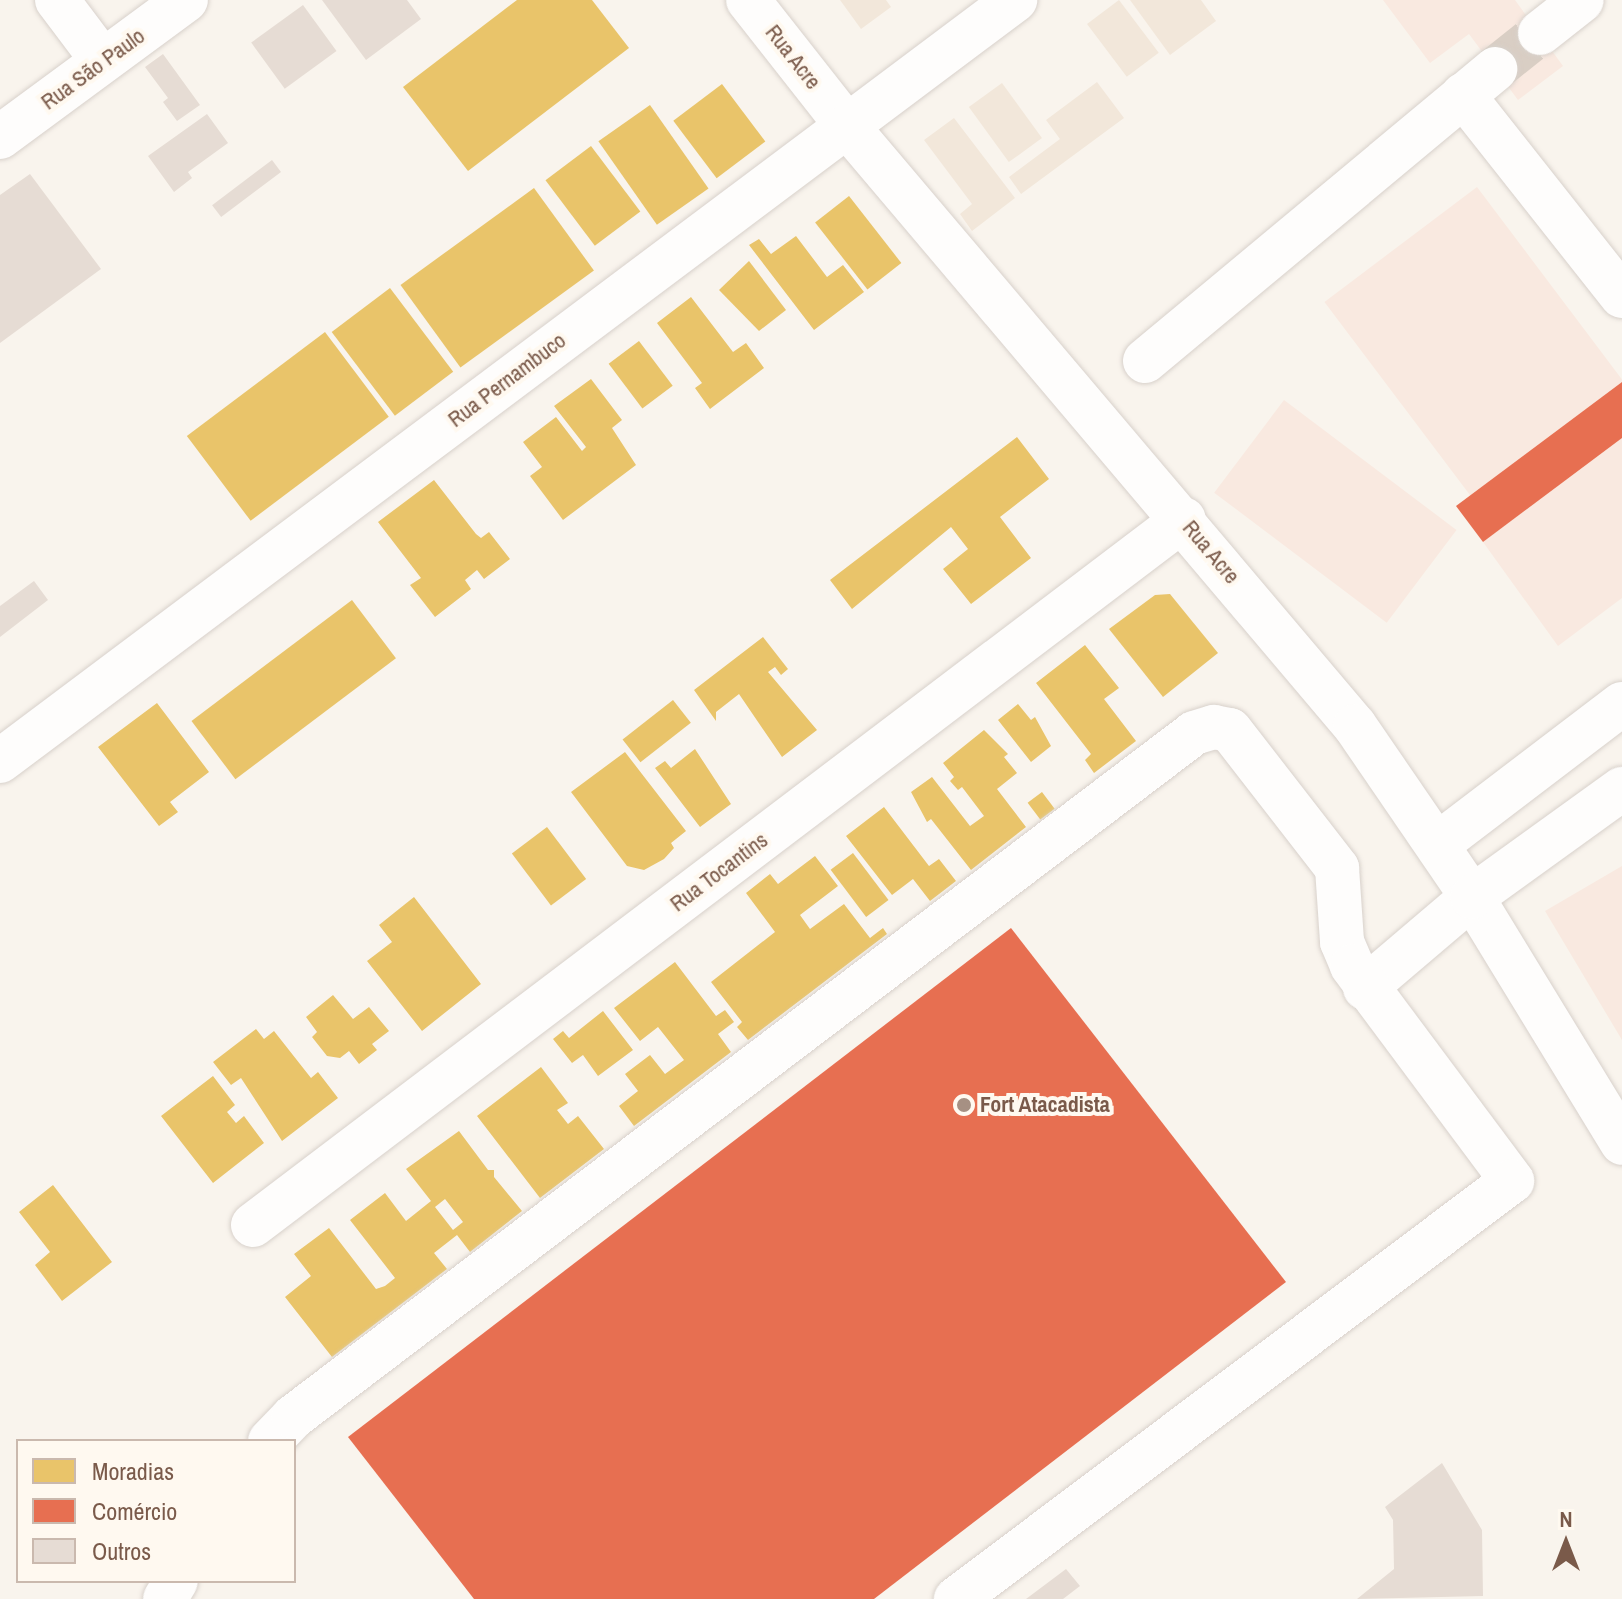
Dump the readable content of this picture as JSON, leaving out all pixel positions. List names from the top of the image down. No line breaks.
{"streets":{"street":["Rua Acre","Rua São Paulo","Rua Pernambuco","Rua Tocantins"]},"crossings":[["Rua Acre","Rua Pernambuco"],["Rua Acre","Rua Tocantins"]],"places":["Fort Atacadista"],"legend":["Moradias","Comércio","Outros"],"north":"top"}
